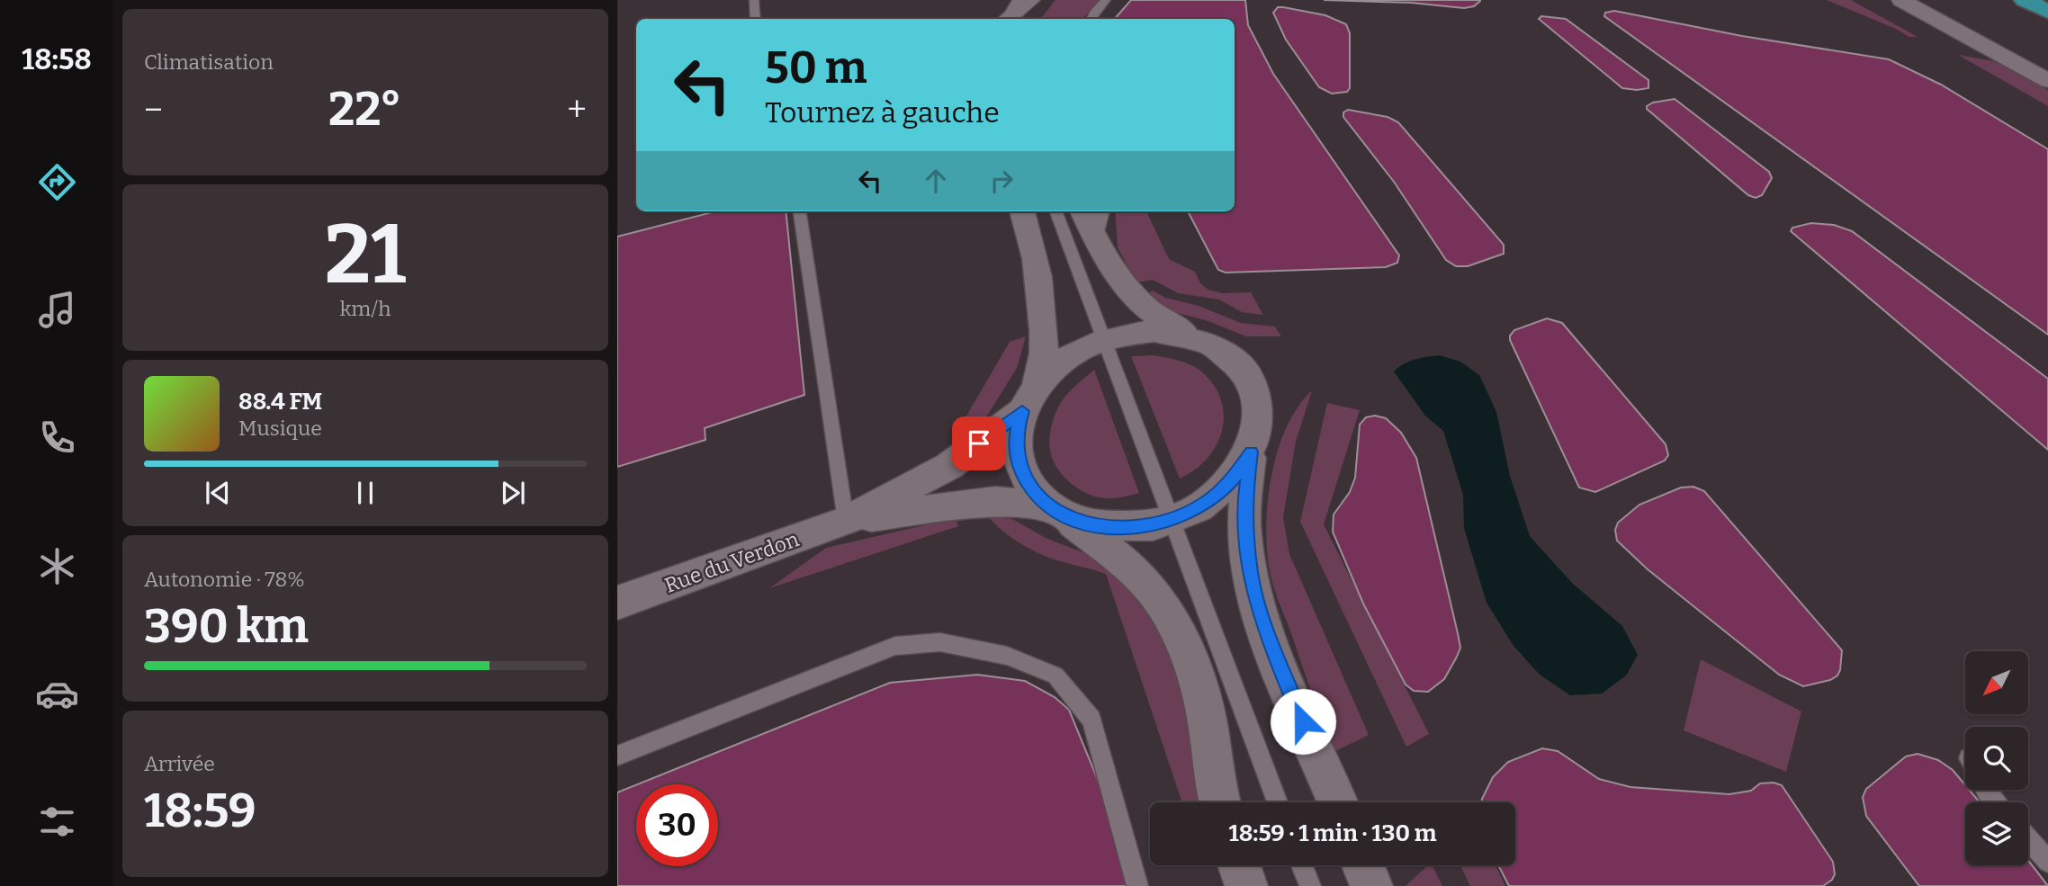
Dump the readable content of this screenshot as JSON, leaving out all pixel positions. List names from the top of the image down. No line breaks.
{"streets":{"street":["Rue du Verdon"]},"north":"bottom left","page":{"tabs":"18:58","tile":["Climatisation",["21","km/h"],["Autonomie · 78%","390 km"],["Arrivée","18:59"]],"turn":["50 m","Tournez à gauche"],"heat":["−","22°","+"],"song":["88.4 FM","Musique"],"limit":"30","trip":"18:59 · 1 min · 130 m"}}
